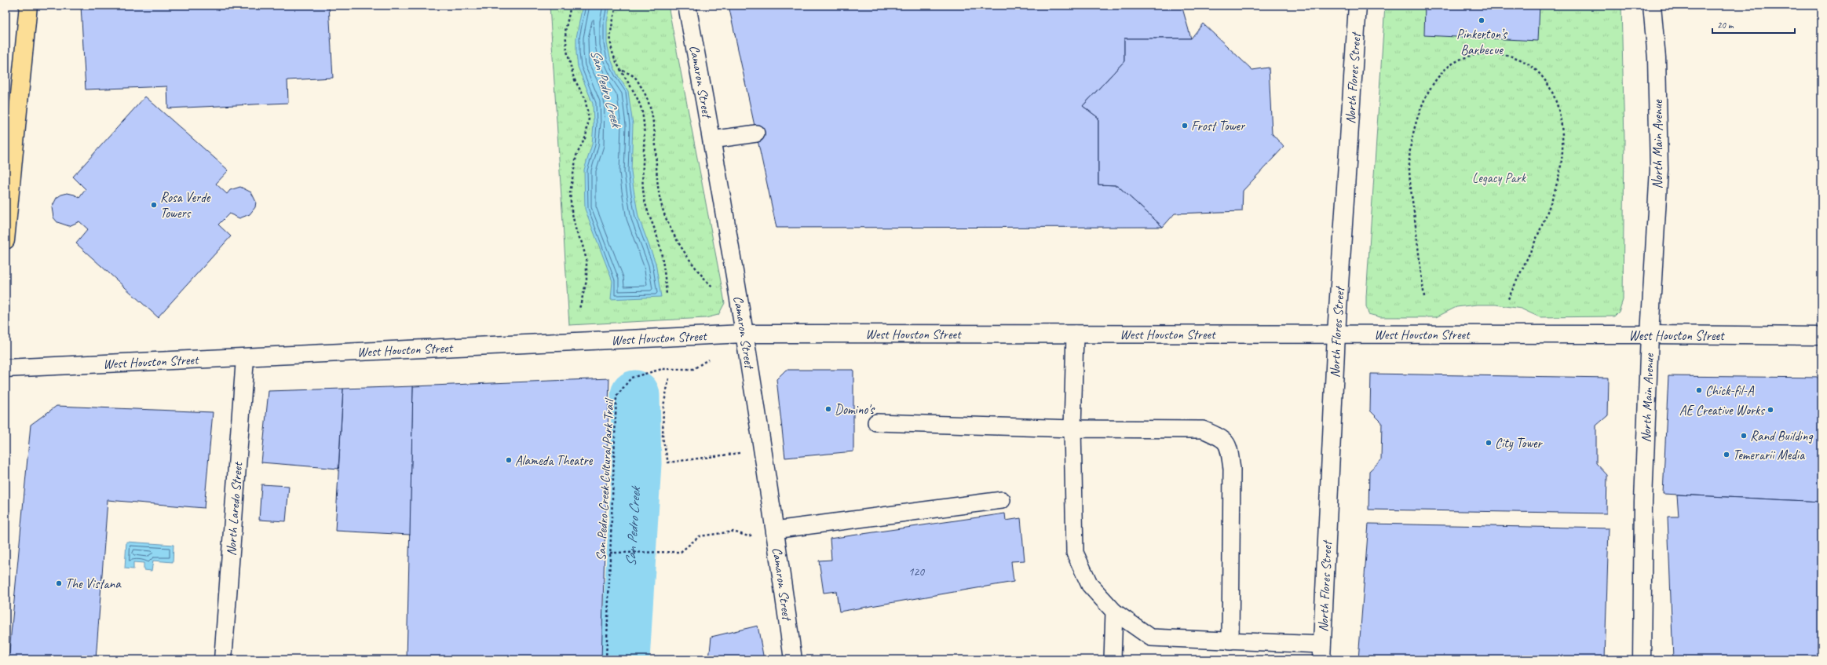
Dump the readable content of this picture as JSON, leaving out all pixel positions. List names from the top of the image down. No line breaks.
{"streets":{"street":["North Flores Street","Camaron Street","North Main Avenue","West Houston Street","North Laredo Street"],"path":["San Pedro Creek Cultural Park Trail"]},"crossings":[["North Flores Street","West Houston Street"],["Camaron Street","West Houston Street"],["North Main Avenue","West Houston Street"],["West Houston Street","North Laredo Street"]],"water":["San Pedro Creek"],"parks":["Legacy Park"],"places":["Pinkerton’s Barbecue","Frost Tower","Rosa Verde Towers","Chick-fil-A","Domino's","AE Creative Works","Rand Building","City Tower","Temerarii Media","Alameda Theatre","The Vistana"],"house_numbers":["120"],"scale_bar":"20 m"}
